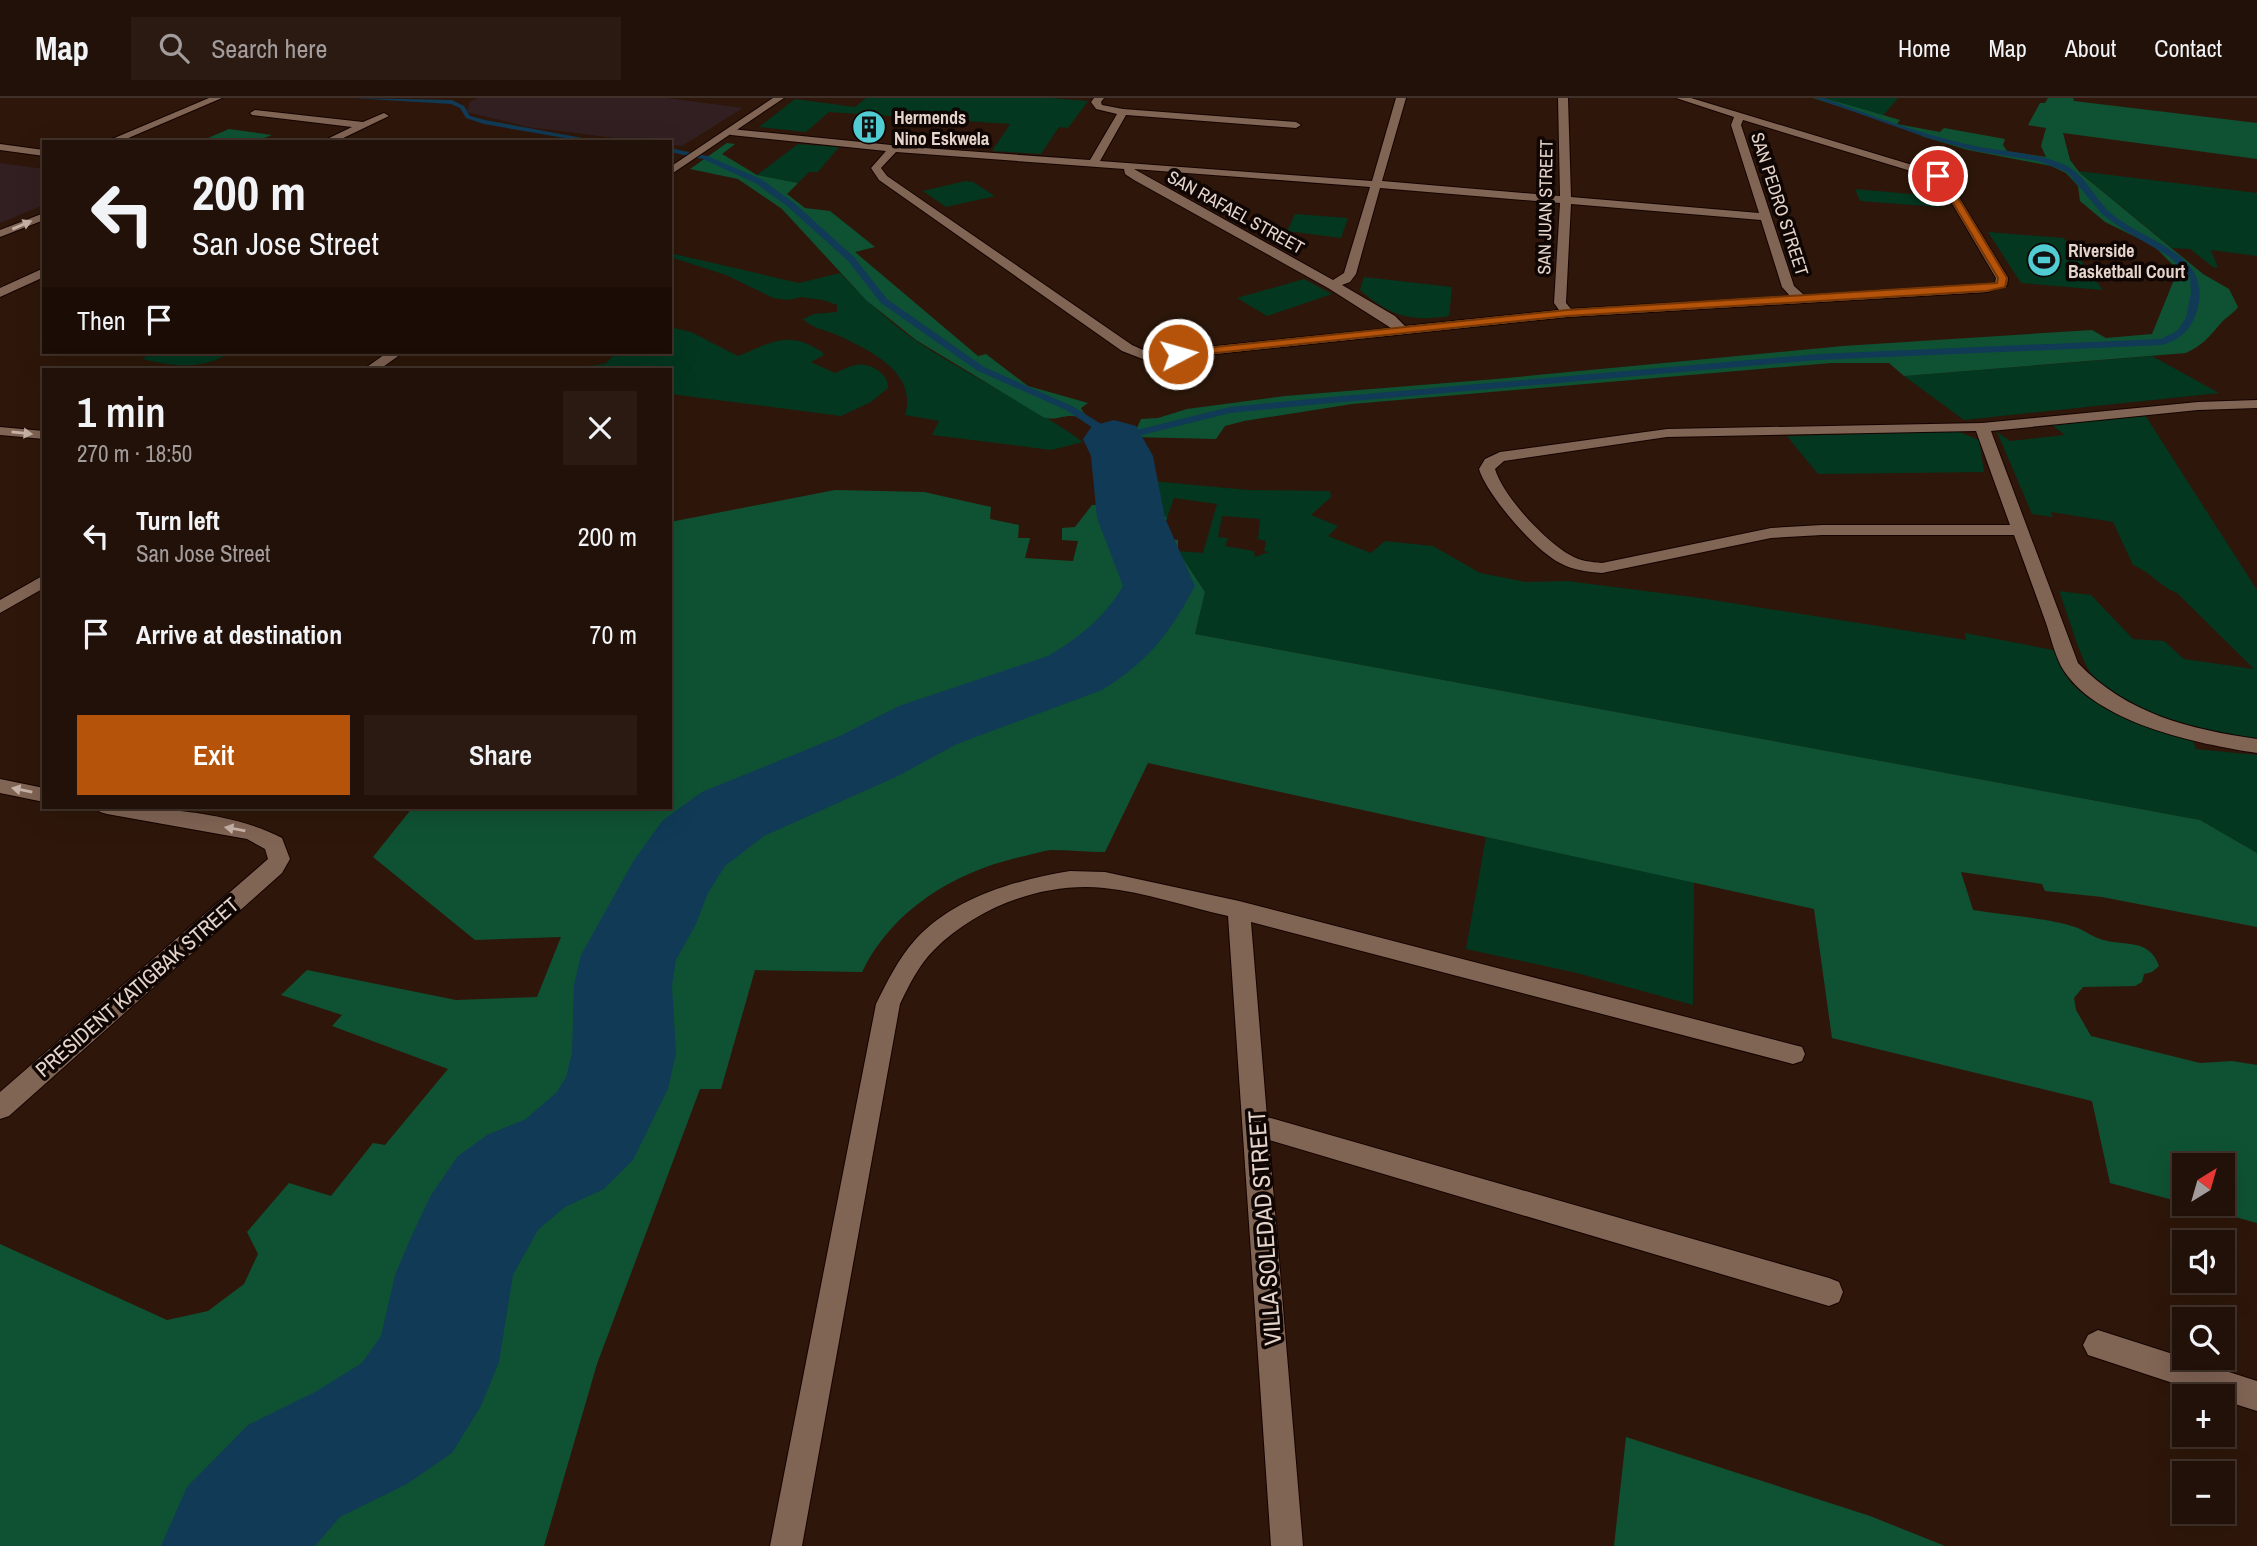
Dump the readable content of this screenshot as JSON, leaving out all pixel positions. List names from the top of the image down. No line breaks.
{"streets":{"street":["SAN PEDRO STREET","SAN JUAN STREET","SAN RAFAEL STREET","PRESIDENT KATIGBAK STREET","VILLA SOLEDAD STREET"]},"places":{"building":["Hermends Nino Eskwela"],"sports":["Riverside Basketball Court"]},"north":"top right","page":{"header":"Map","search":"Search here","nav":["Home","Map","About","Contact"],"turn":["200 m","San Jose Street"],"then":"Then","heading":["1 min","270 m · 18:50"],"list":[{"name":"Turn left","note":"San Jose Street","value":"200 m"},{"name":"Arrive at destination","value":"70 m"}],"buttons":["Exit","Share"],"map_buttons":["+","−"]}}
